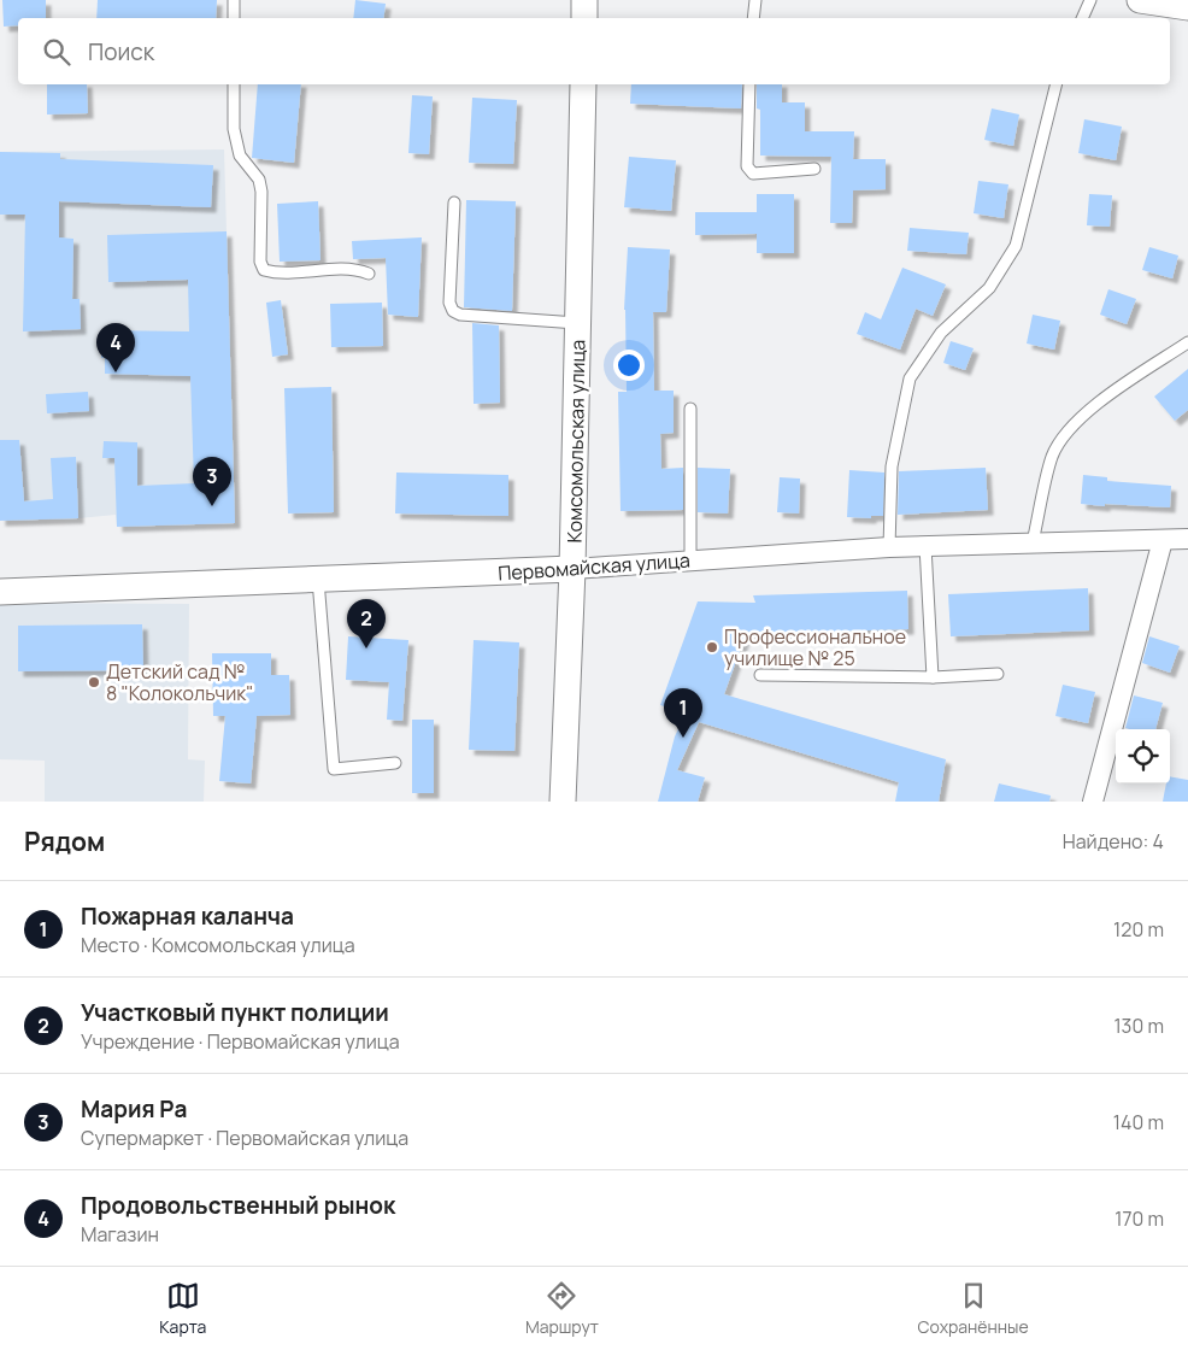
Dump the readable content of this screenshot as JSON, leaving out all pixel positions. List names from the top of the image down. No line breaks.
{"streets":{"street":["Комсомольская улица","Первомайская улица"]},"crossings":[["Комсомольская улица","Первомайская улица"]],"places":["Профессиональное училище № 25","Детский сад № 8 \"Колокольчик\""],"page":{"search":"Поиск","pins":["4","3","2","1"],"heading":["Рядом","Найдено: 4"],"list":[{"mark":"1","name":"Пожарная каланча","note":"Место · Комсомольская улица","value":"120 m"},{"mark":"2","name":"Участковый пункт полиции","note":"Учреждение · Первомайская улица","value":"130 m"},{"mark":"3","name":"Мария Ра","note":"Супермаркет · Первомайская улица","value":"140 m"},{"mark":"4","name":"Продовольственный рынок","note":"Магазин","value":"170 m"}],"nav":["Карта","Маршрут","Сохранённые"]}}
